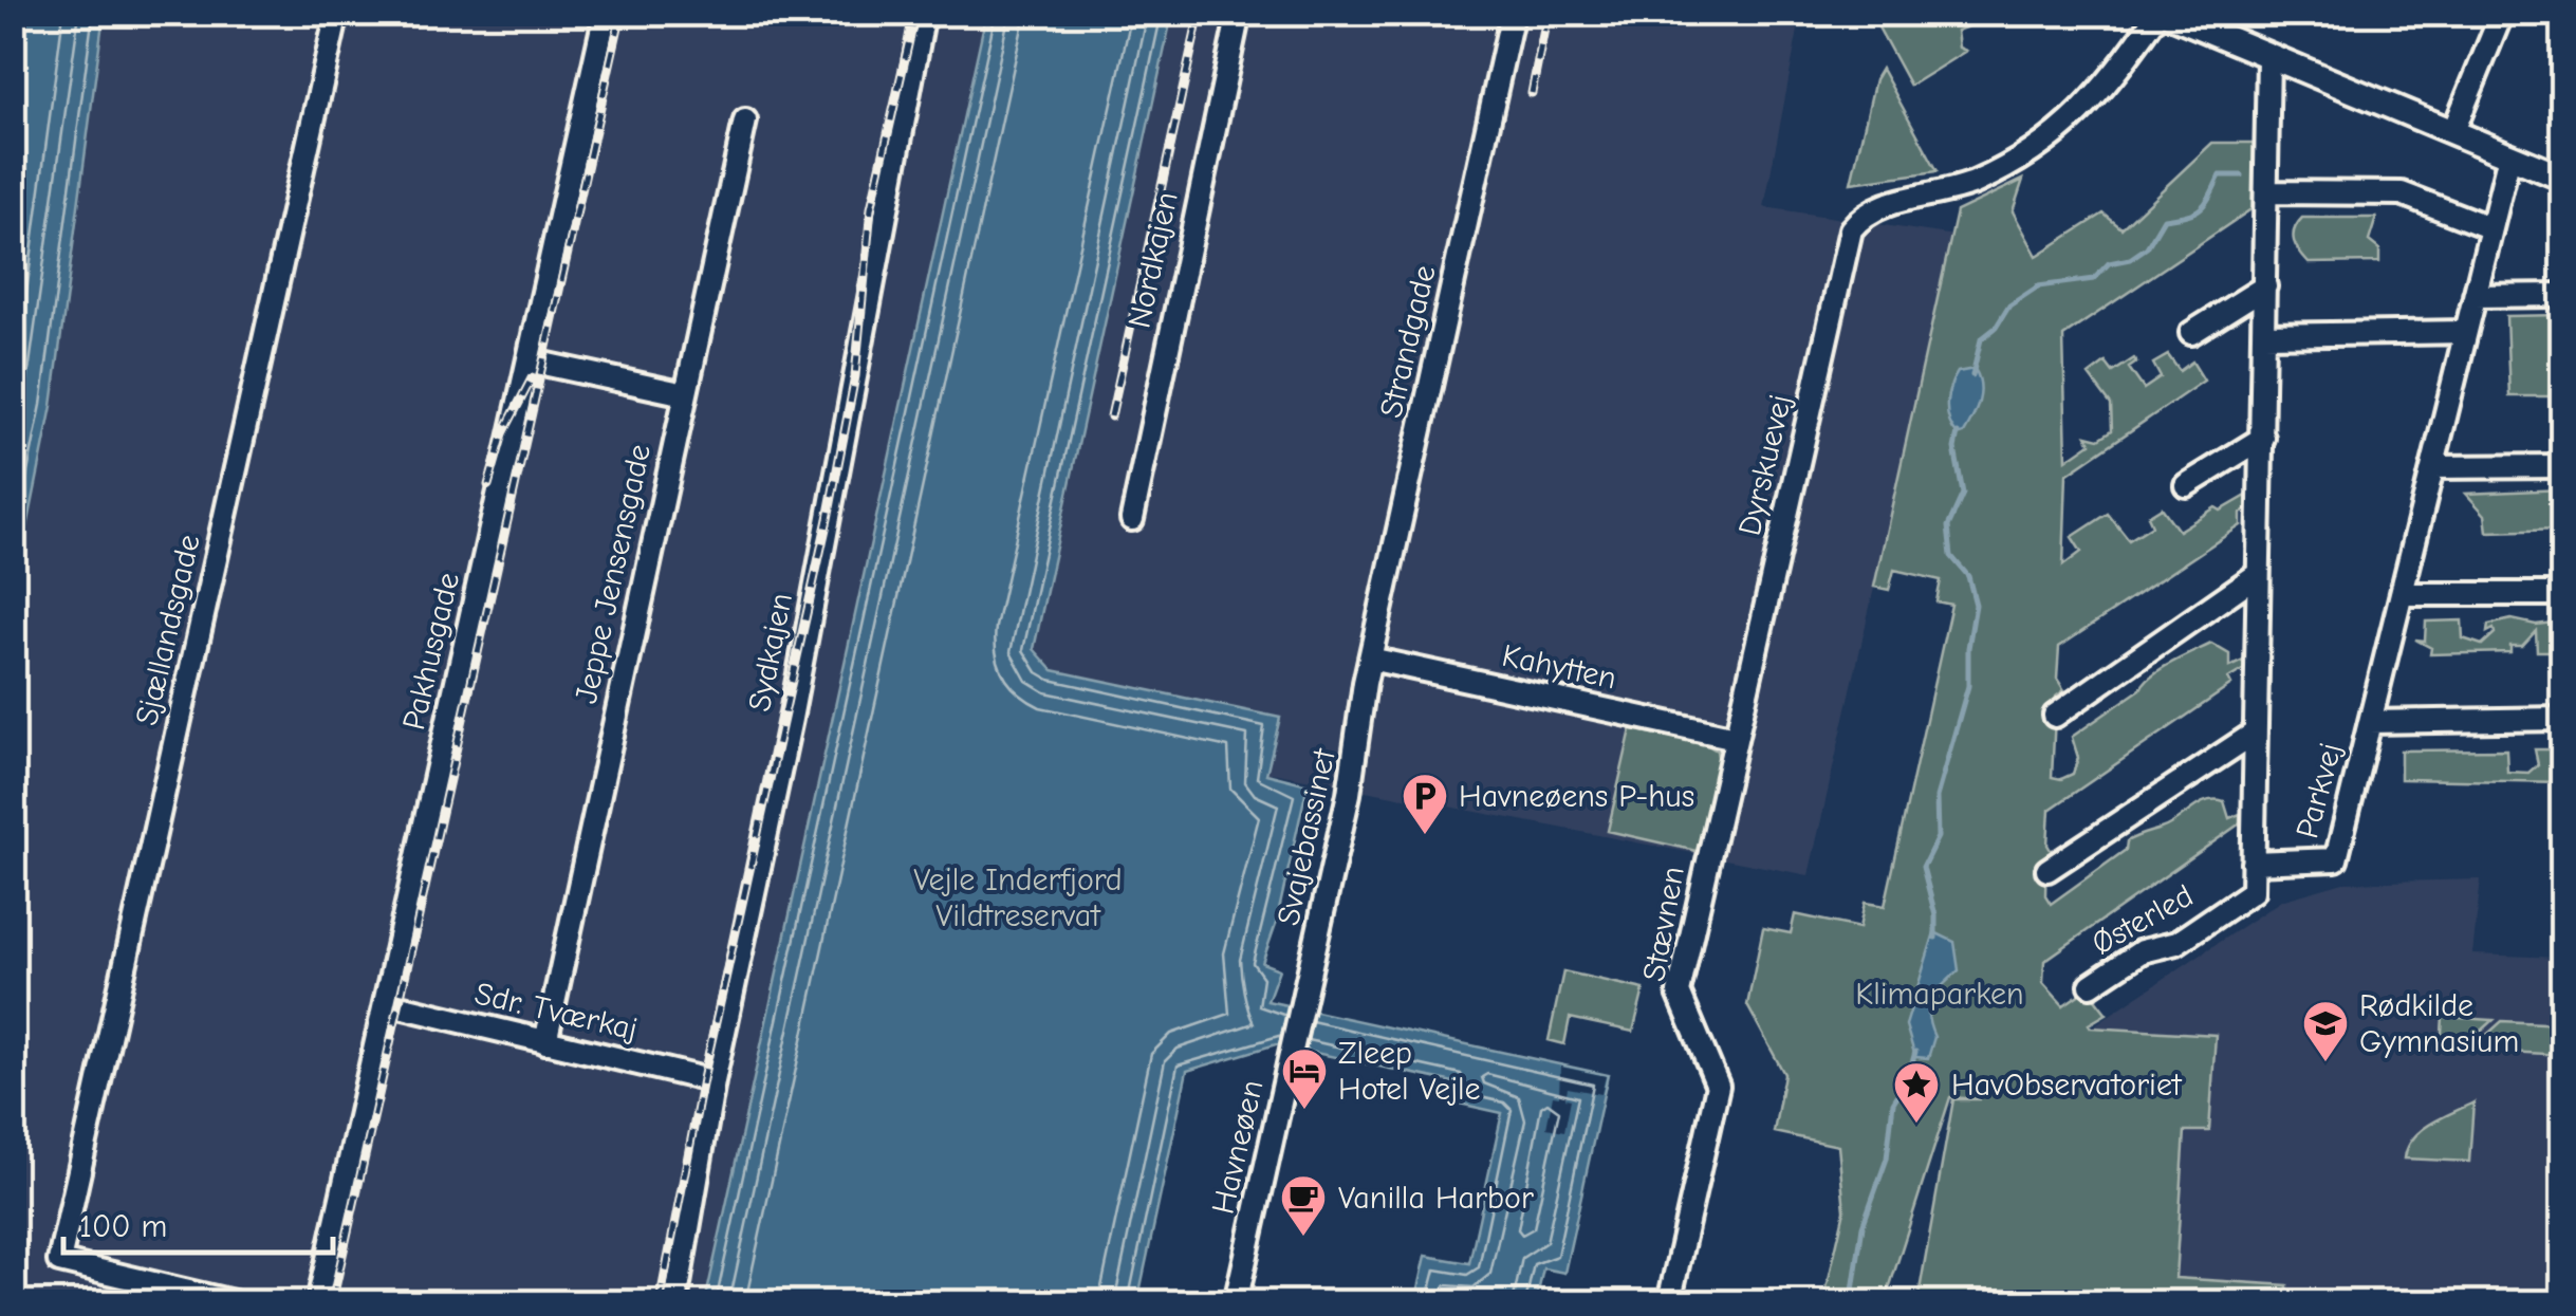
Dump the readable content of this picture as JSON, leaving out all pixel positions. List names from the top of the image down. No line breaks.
{"streets":{"street":["Nordkajen","Strandgade","Dyrskuevej","Jeppe Jensensgade","Sjællandsgade","Pakhusgade","Sydkajen","Kahytten","Parkvej","Svajebassinet","Østerled","Stævnen","Sdr. Tværkaj","Havneøen"]},"crossings":[["Strandgade","Kahytten"],["Strandgade","Svajebassinet"],["Dyrskuevej","Kahytten"],["Dyrskuevej","Stævnen"],["Jeppe Jensensgade","Sdr. Tværkaj"],["Pakhusgade","Sdr. Tværkaj"],["Sydkajen","Sdr. Tværkaj"],["Kahytten","Stævnen"],["Parkvej","Østerled"],["Svajebassinet","Havneøen"]],"parks":["Vejle Inderfjord Vildtreservat","Klimaparken"],"places":{"parking":["Havneøens P-hus"],"school or university":["Rødkilde Gymnasium"],"hotel":["Zleep Hotel Vejle"],"place":["HavObservatoriet"],"cafe":["Vanilla Harbor"]},"scale_bar":"100 m"}
